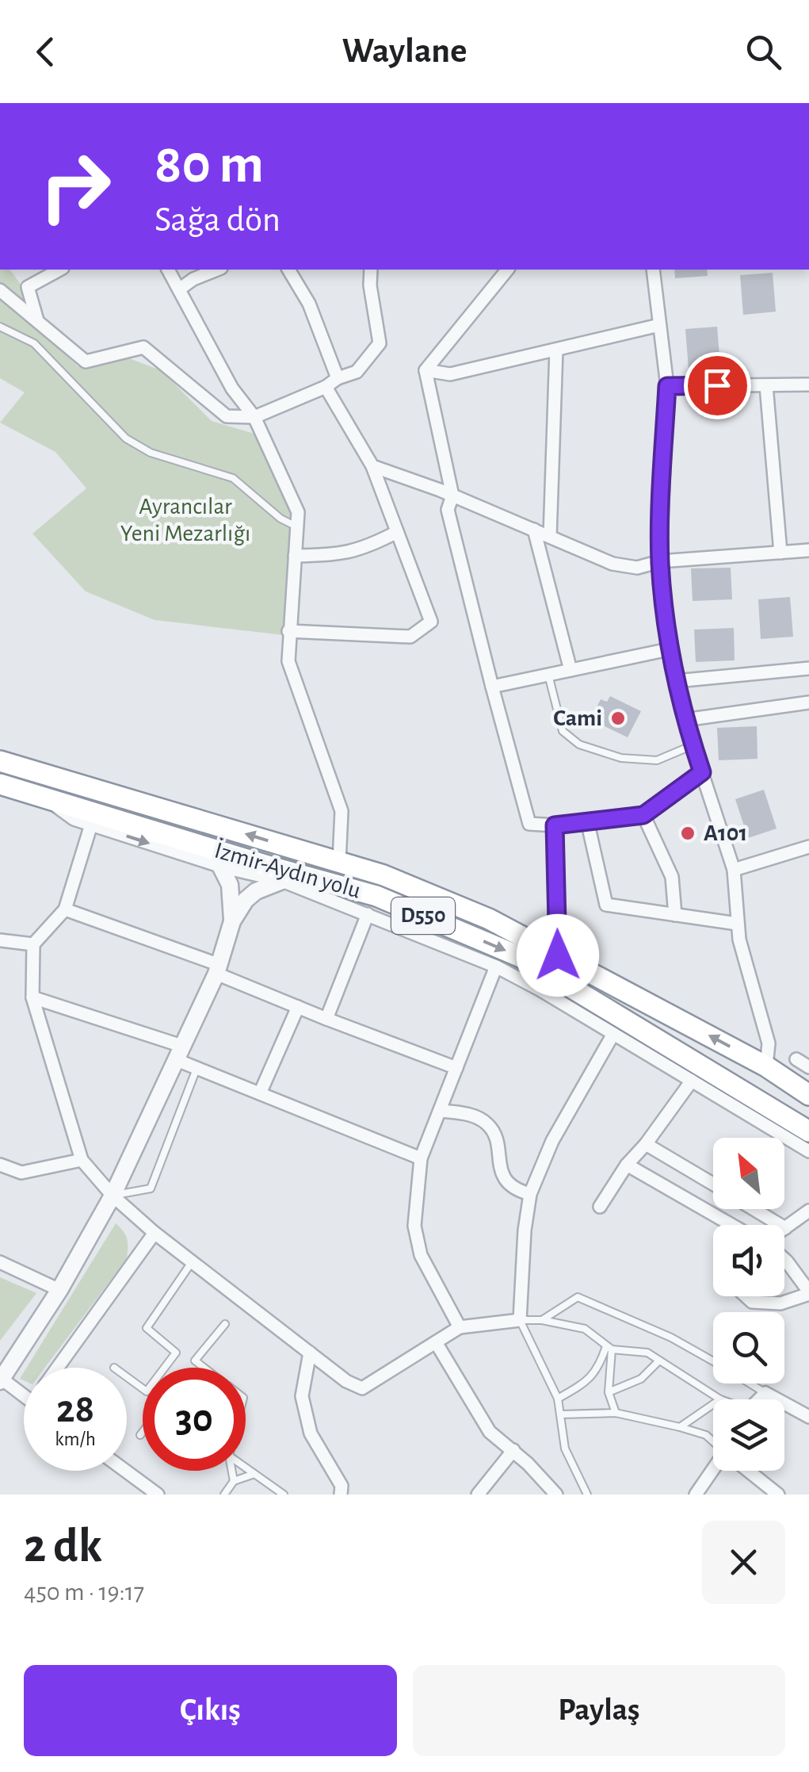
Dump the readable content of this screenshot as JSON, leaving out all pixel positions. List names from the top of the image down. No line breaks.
{"streets":{"highway":["İzmir-Aydın yolu","D550"]},"parks":["Ayrancılar Yeni Mezarlığı"],"places":["Cami","A101"],"north":"top left","page":{"header":"Waylane","turn":["80 m","Sağa dön"],"speed":"28 km/h","limit":"30","heading":["2 dk","450 m · 19:17"],"buttons":["Çıkış","Paylaş"]}}
